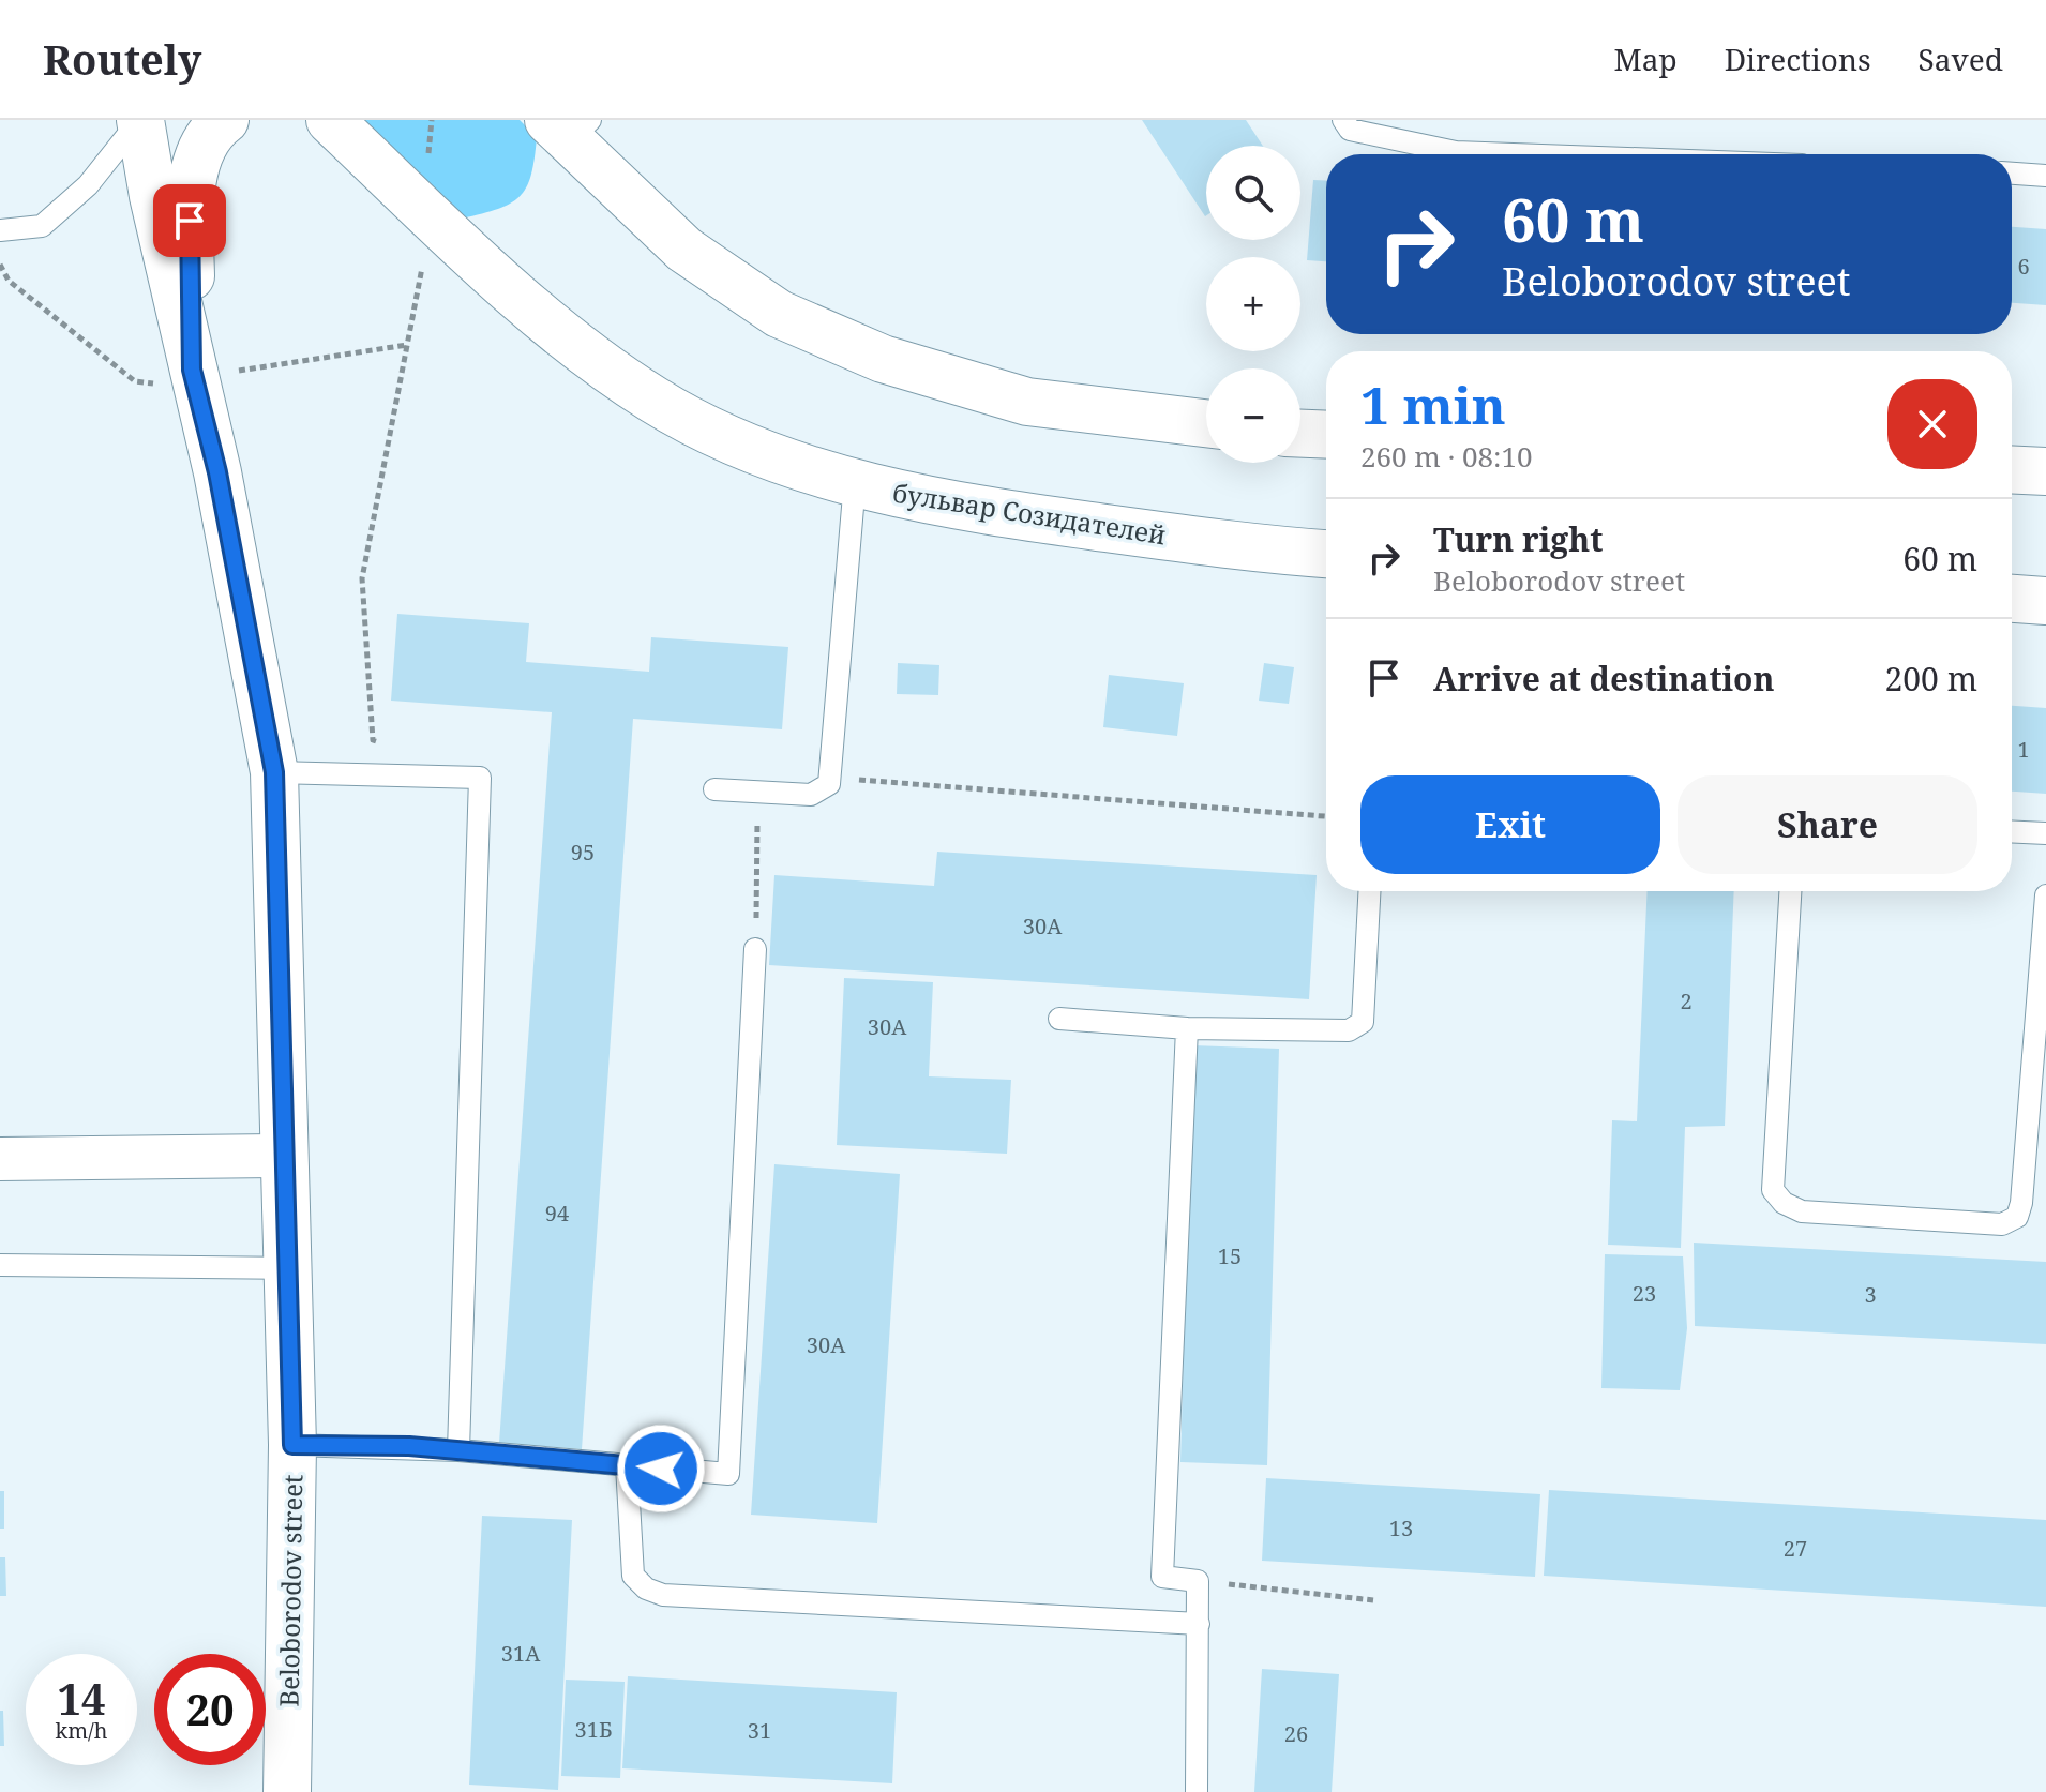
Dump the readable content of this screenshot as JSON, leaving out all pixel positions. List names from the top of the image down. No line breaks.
{"streets":{"main road":["бульвар Созидателей","Beloborodov street"]},"house_numbers":["6","1","95","30А","2","30А","94","15","23","3","30А","13","27","31А","31Б","31","26"],"page":{"header":"Routely","nav":["Map","Directions","Saved"],"map_buttons":["+","−"],"turn":["60 m","Beloborodov street"],"heading":["1 min","260 m · 08:10"],"list":[{"name":"Turn right","note":"Beloborodov street","value":"60 m"},{"name":"Arrive at destination","value":"200 m"}],"buttons":["Exit","Share"],"speed":"14 km/h","limit":"20"}}
